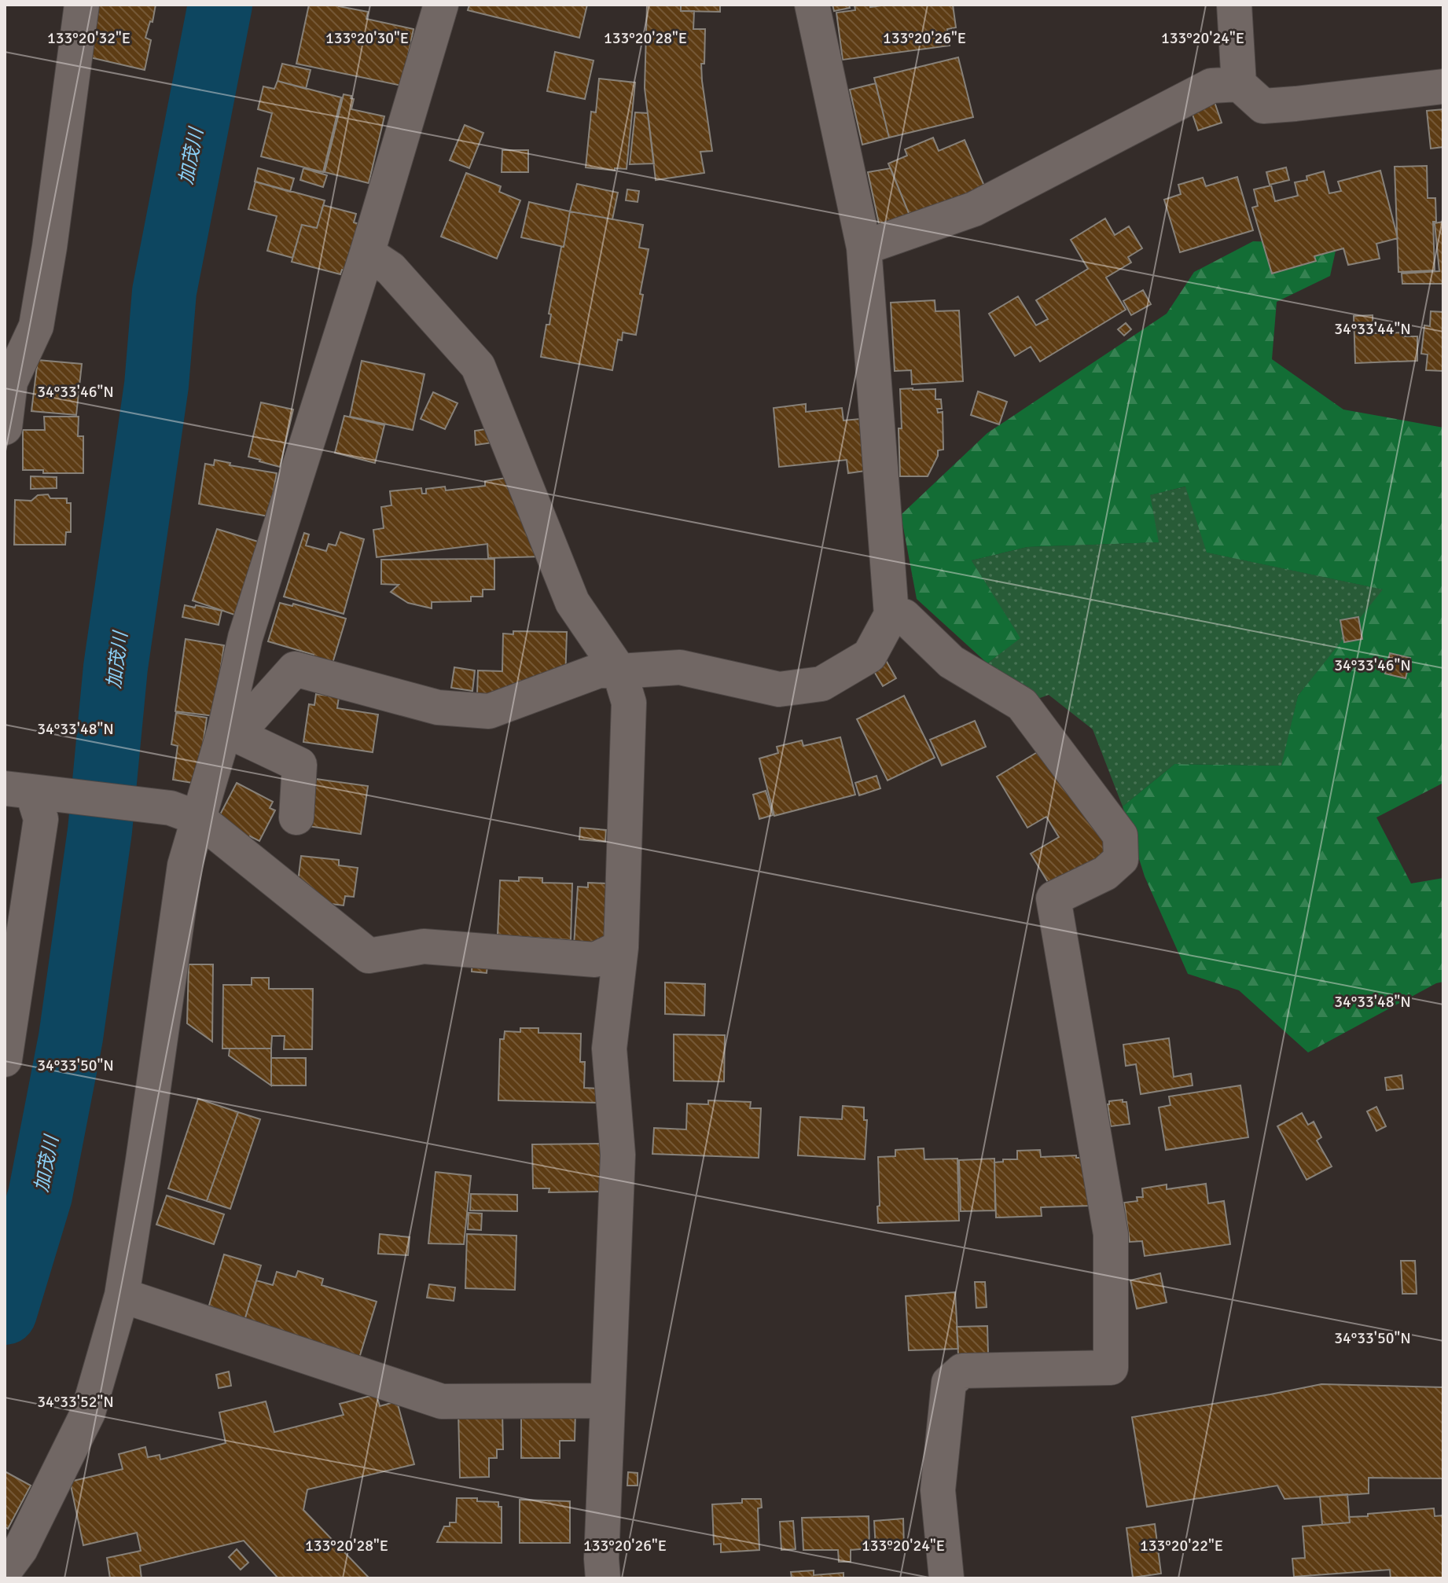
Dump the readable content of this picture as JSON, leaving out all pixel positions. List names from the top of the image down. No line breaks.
{"water":["加茂川"],"coordinates":["133°20'32\"E","133°20'30\"E","133°20'28\"E","133°20'26\"E","133°20'24\"E","34°33'44\"N","34°33'46\"N","34°33'48\"N","34°33'50\"N","34°33'52\"N","133°20'22\"E"]}
